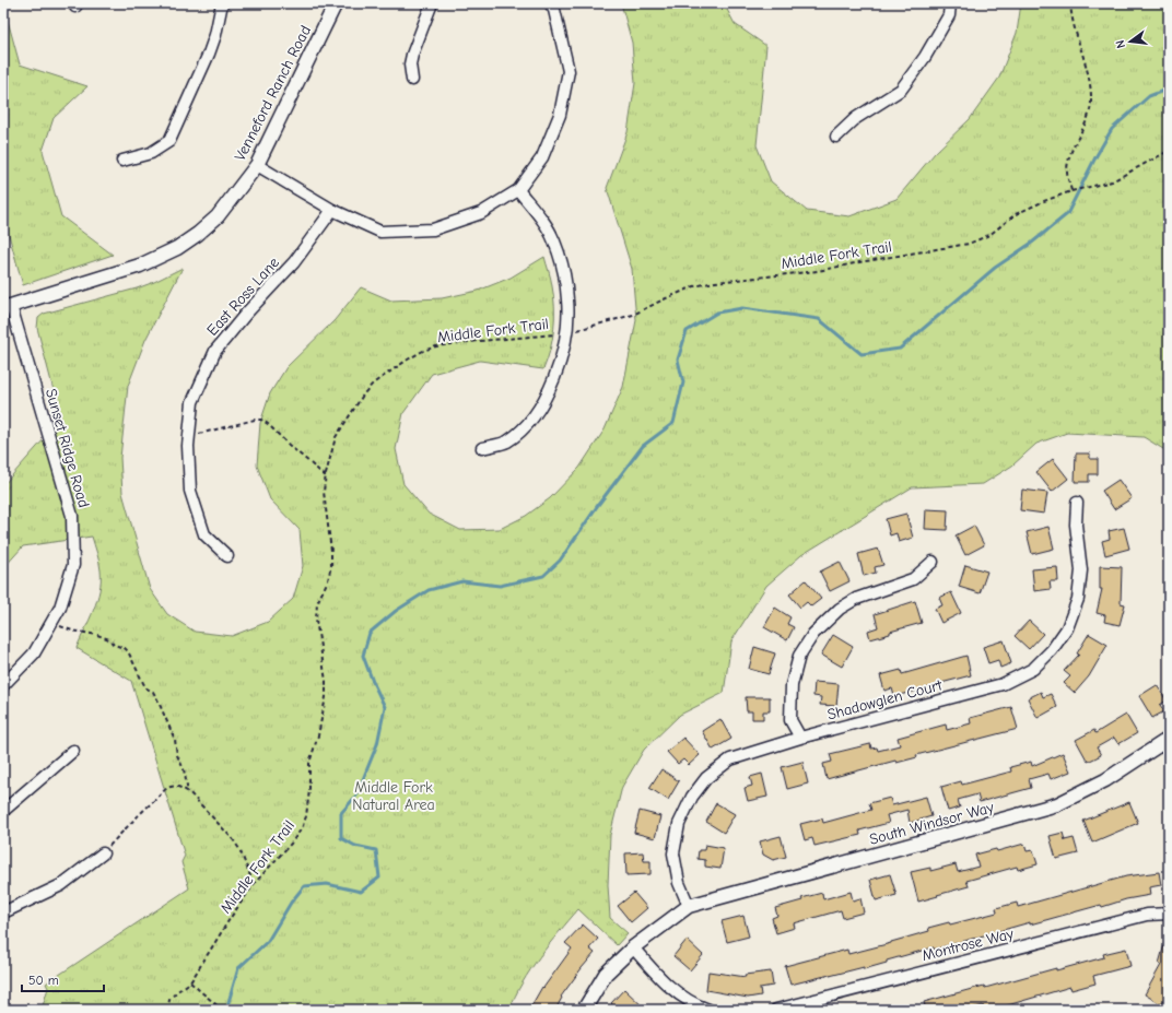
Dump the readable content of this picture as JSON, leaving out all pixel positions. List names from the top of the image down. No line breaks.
{"streets":{"street":["Venneford Ranch Road","East Ross Lane","Sunset Ridge Road","Shadowglen Court","South Windsor Way","Montrose Way"],"path":["Middle Fork Trail"]},"crossings":[["Venneford Ranch Road","Sunset Ridge Road"],["Shadowglen Court","South Windsor Way"]],"parks":["Middle Fork Natural Area"],"scale_bar":"50 m","north":"left"}
